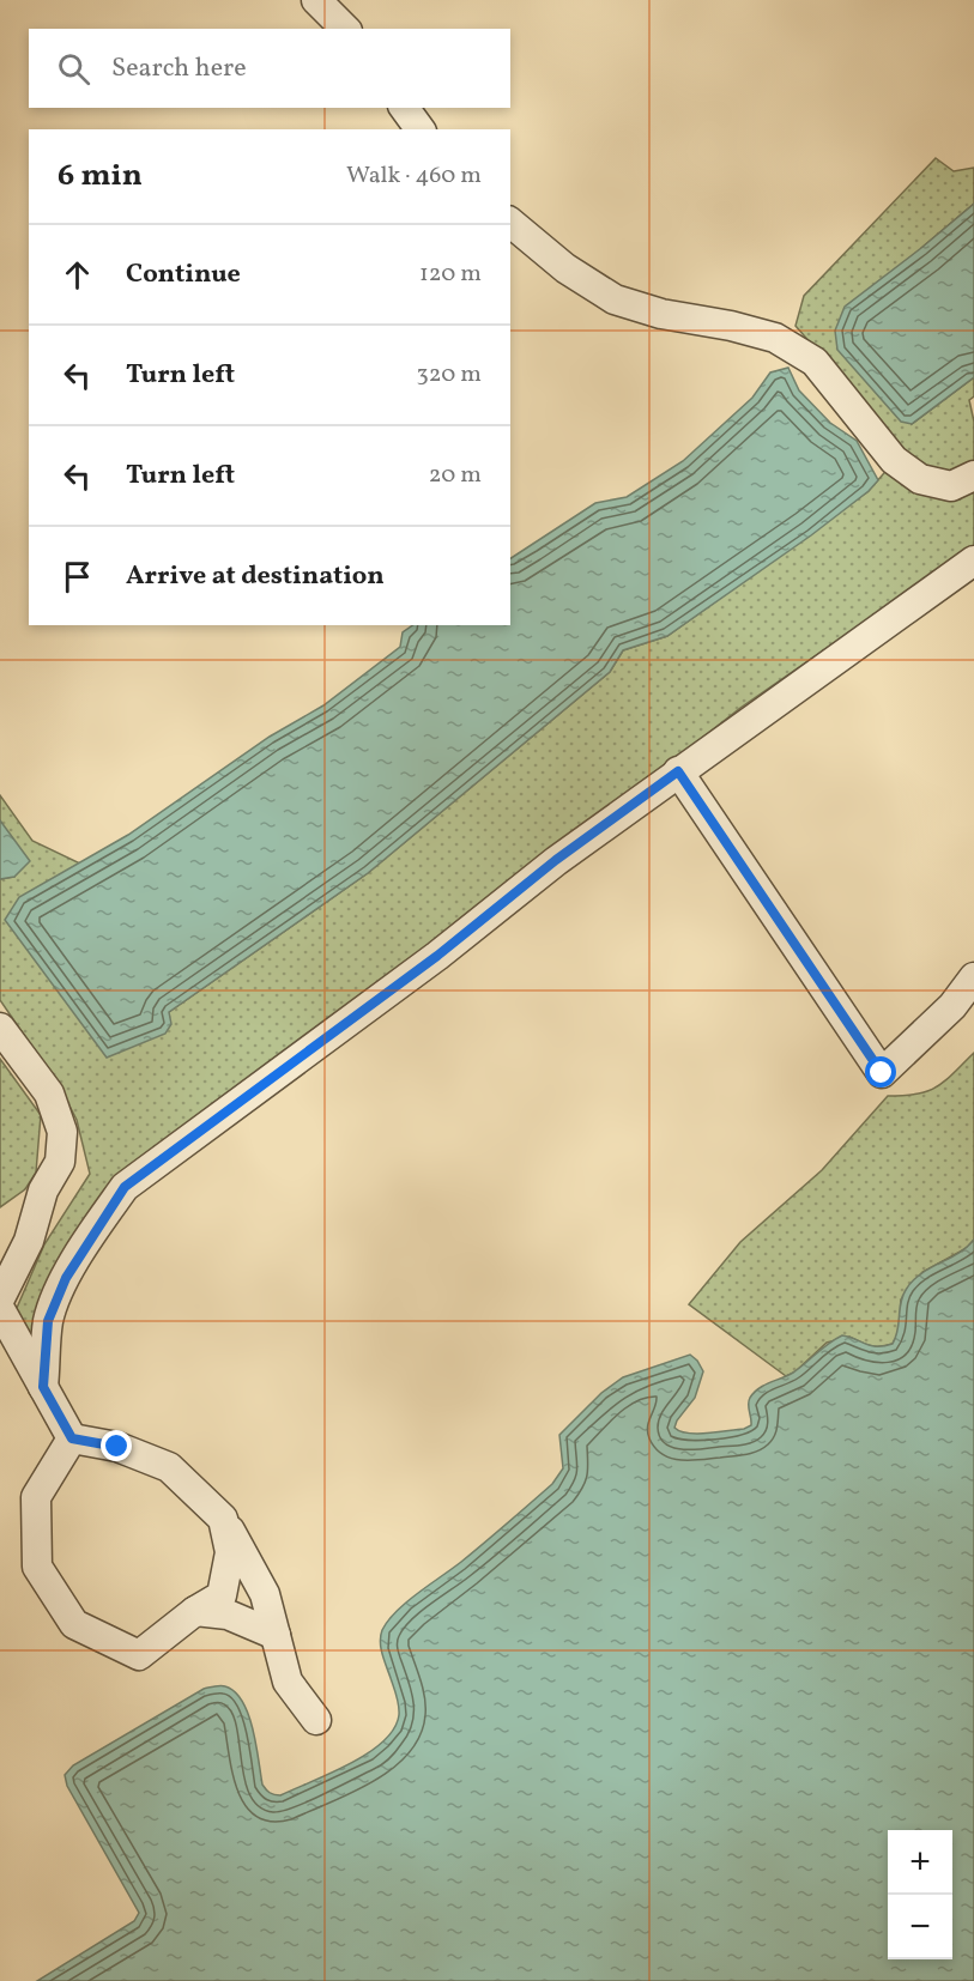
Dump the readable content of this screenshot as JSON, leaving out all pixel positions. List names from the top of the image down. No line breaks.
{"page":{"search":"Search here","heading":["6 min","Walk · 460 m"],"list":[["Continue","120 m"],["Turn left","320 m"],["Turn left","20 m"],"Arrive at destination"],"map_buttons":["+","−"]}}
